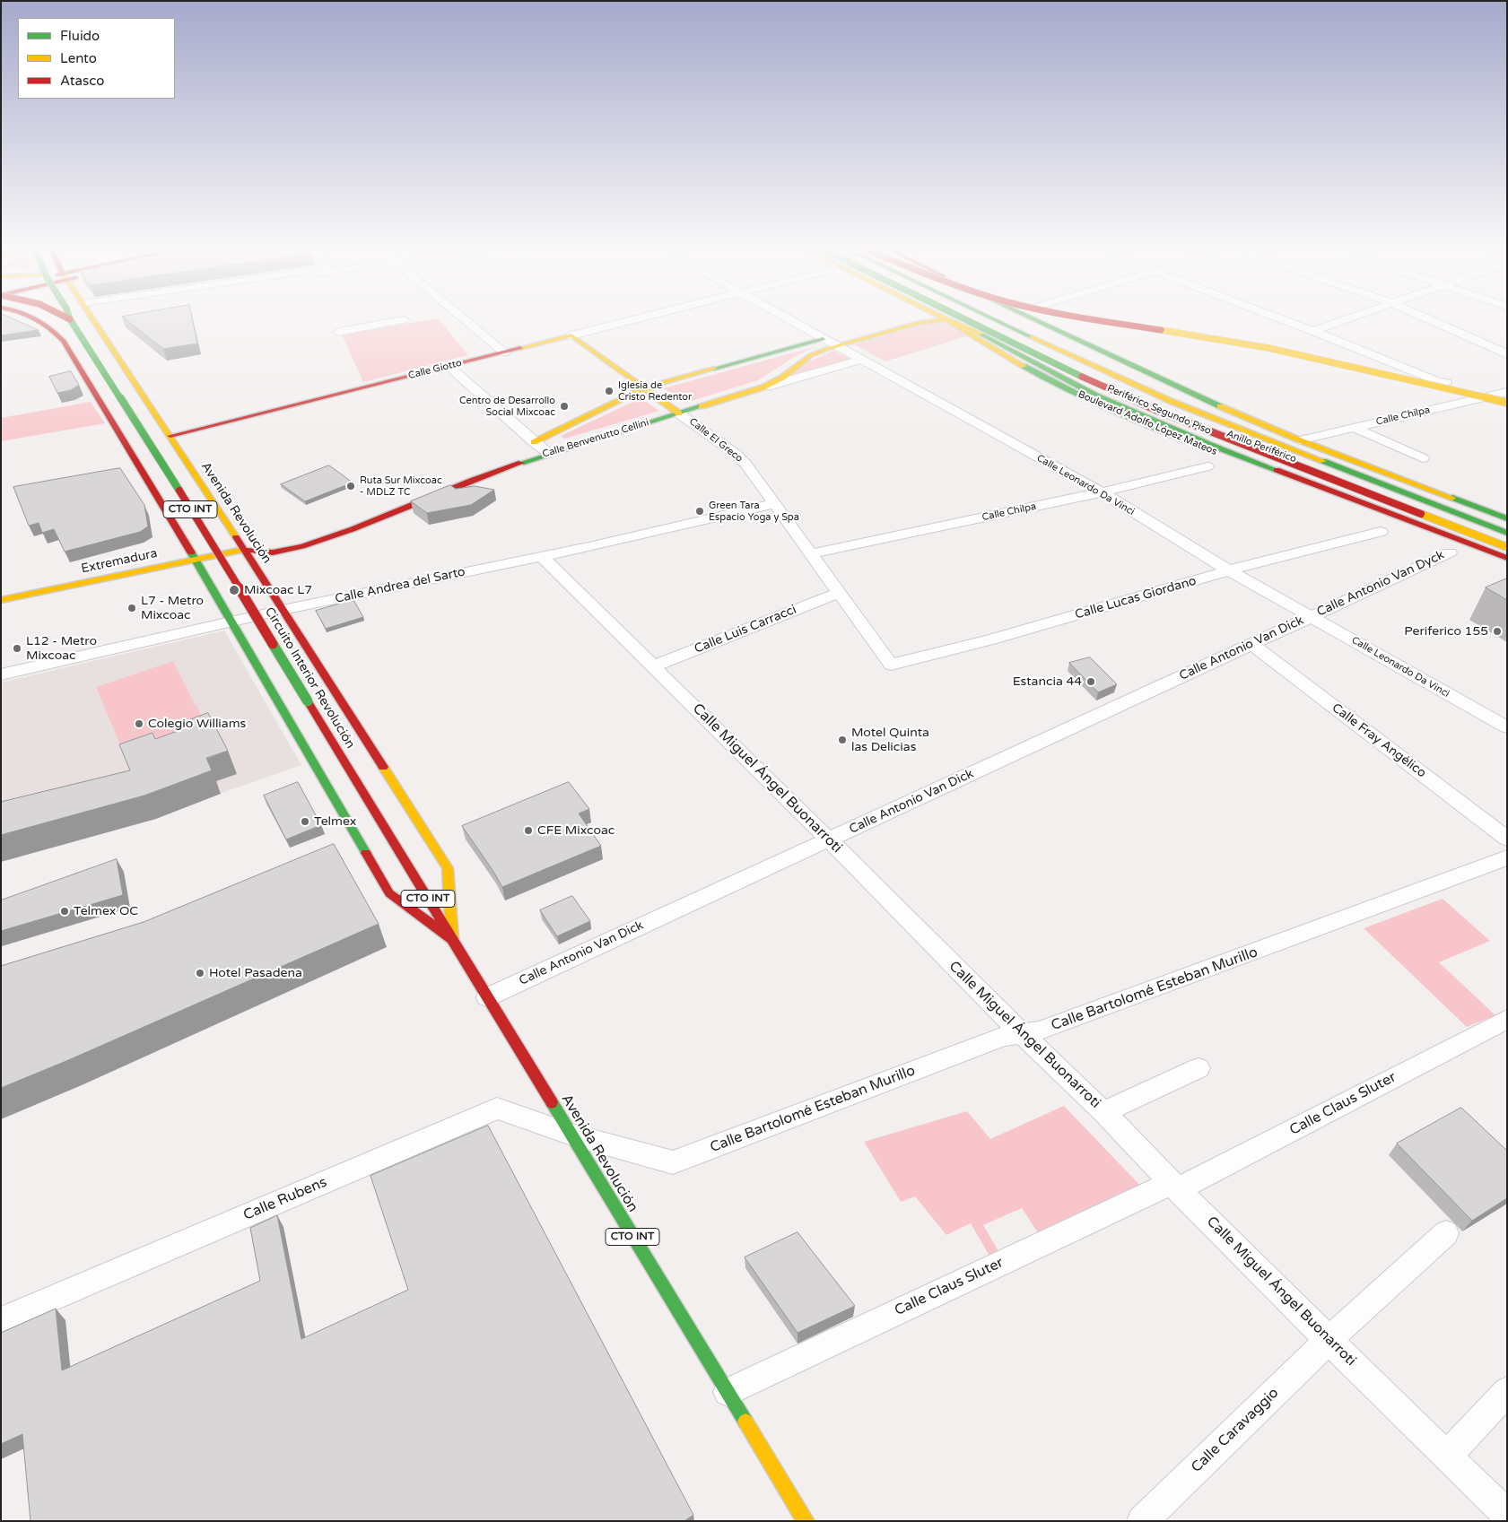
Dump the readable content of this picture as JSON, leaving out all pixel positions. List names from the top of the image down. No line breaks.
{"streets":{"main road":["Calle Giotto","Periférico Segundo Piso","Boulevard Adolfo López Mateos","Calle Benvenutto Cellini","Calle El Greco","Anillo Periférico","CTO INT","Avenida Revolución","Extremadura","Circuito Interior Revolución"],"street":["Calle Chilpa","Calle Leonardo Da Vinci","Calle Antonio Van Dyck","Calle Andrea del Sarto","Calle Lucas Giordano","Calle Luis Carracci","Calle Antonio Van Dick","Calle Fray Angélico","Calle Miguel Ángel Buonarroti","Calle Bartolomé Esteban Murillo","Calle Claus Sluter","Calle Rubens","Calle Caravaggio"]},"crossings":[["Calle Giotto","Calle El Greco"],["Calle Giotto","Avenida Revolución"],["Calle Chilpa","Calle El Greco"],["Calle Chilpa","Calle Leonardo Da Vinci"],["Calle Benvenutto Cellini","Calle El Greco"],["Calle Benvenutto Cellini","Calle Leonardo Da Vinci"],["Calle Benvenutto Cellini","Avenida Revolución"],["Calle Benvenutto Cellini","Extremadura"],["Calle El Greco","Calle Andrea del Sarto"],["Calle El Greco","Calle Lucas Giordano"],["Calle El Greco","Calle Luis Carracci"],["Calle Leonardo Da Vinci","Calle Antonio Van Dyck"],["Calle Leonardo Da Vinci","Calle Lucas Giordano"],["Calle Leonardo Da Vinci","Calle Antonio Van Dick"],["Avenida Revolución","Extremadura"],["Avenida Revolución","Calle Andrea del Sarto"],["Avenida Revolución","Calle Antonio Van Dick"],["Avenida Revolución","Circuito Interior Revolución"],["Avenida Revolución","Calle Bartolomé Esteban Murillo"],["Avenida Revolución","Calle Claus Sluter"],["Avenida Revolución","Calle Rubens"],["Calle Antonio Van Dyck","Calle Antonio Van Dick"],["Calle Andrea del Sarto","Calle Miguel Ángel Buonarroti"],["Calle Luis Carracci","Calle Miguel Ángel Buonarroti"],["Calle Antonio Van Dick","Calle Fray Angélico"],["Calle Antonio Van Dick","Calle Miguel Ángel Buonarroti"],["Calle Miguel Ángel Buonarroti","Calle Bartolomé Esteban Murillo"],["Calle Miguel Ángel Buonarroti","Calle Claus Sluter"],["Calle Miguel Ángel Buonarroti","Calle Caravaggio"],["Calle Bartolomé Esteban Murillo","Calle Rubens"]],"places":["Iglesia de Cristo Redentor","Centro de Desarrollo Social Mixcoac","Ruta Sur Mixcoac - MDLZ TC","Green Tara Espacio Yoga y Spa","Mixcoac L7","L7 - Metro Mixcoac","Periferico 155","L12 - Metro Mixcoac","Estancia 44","Colegio Williams","Motel Quinta las Delicias","Telmex","CFE Mixcoac","Telmex OC","Hotel Pasadena"],"legend":["Fluido","Lento","Atasco"]}
